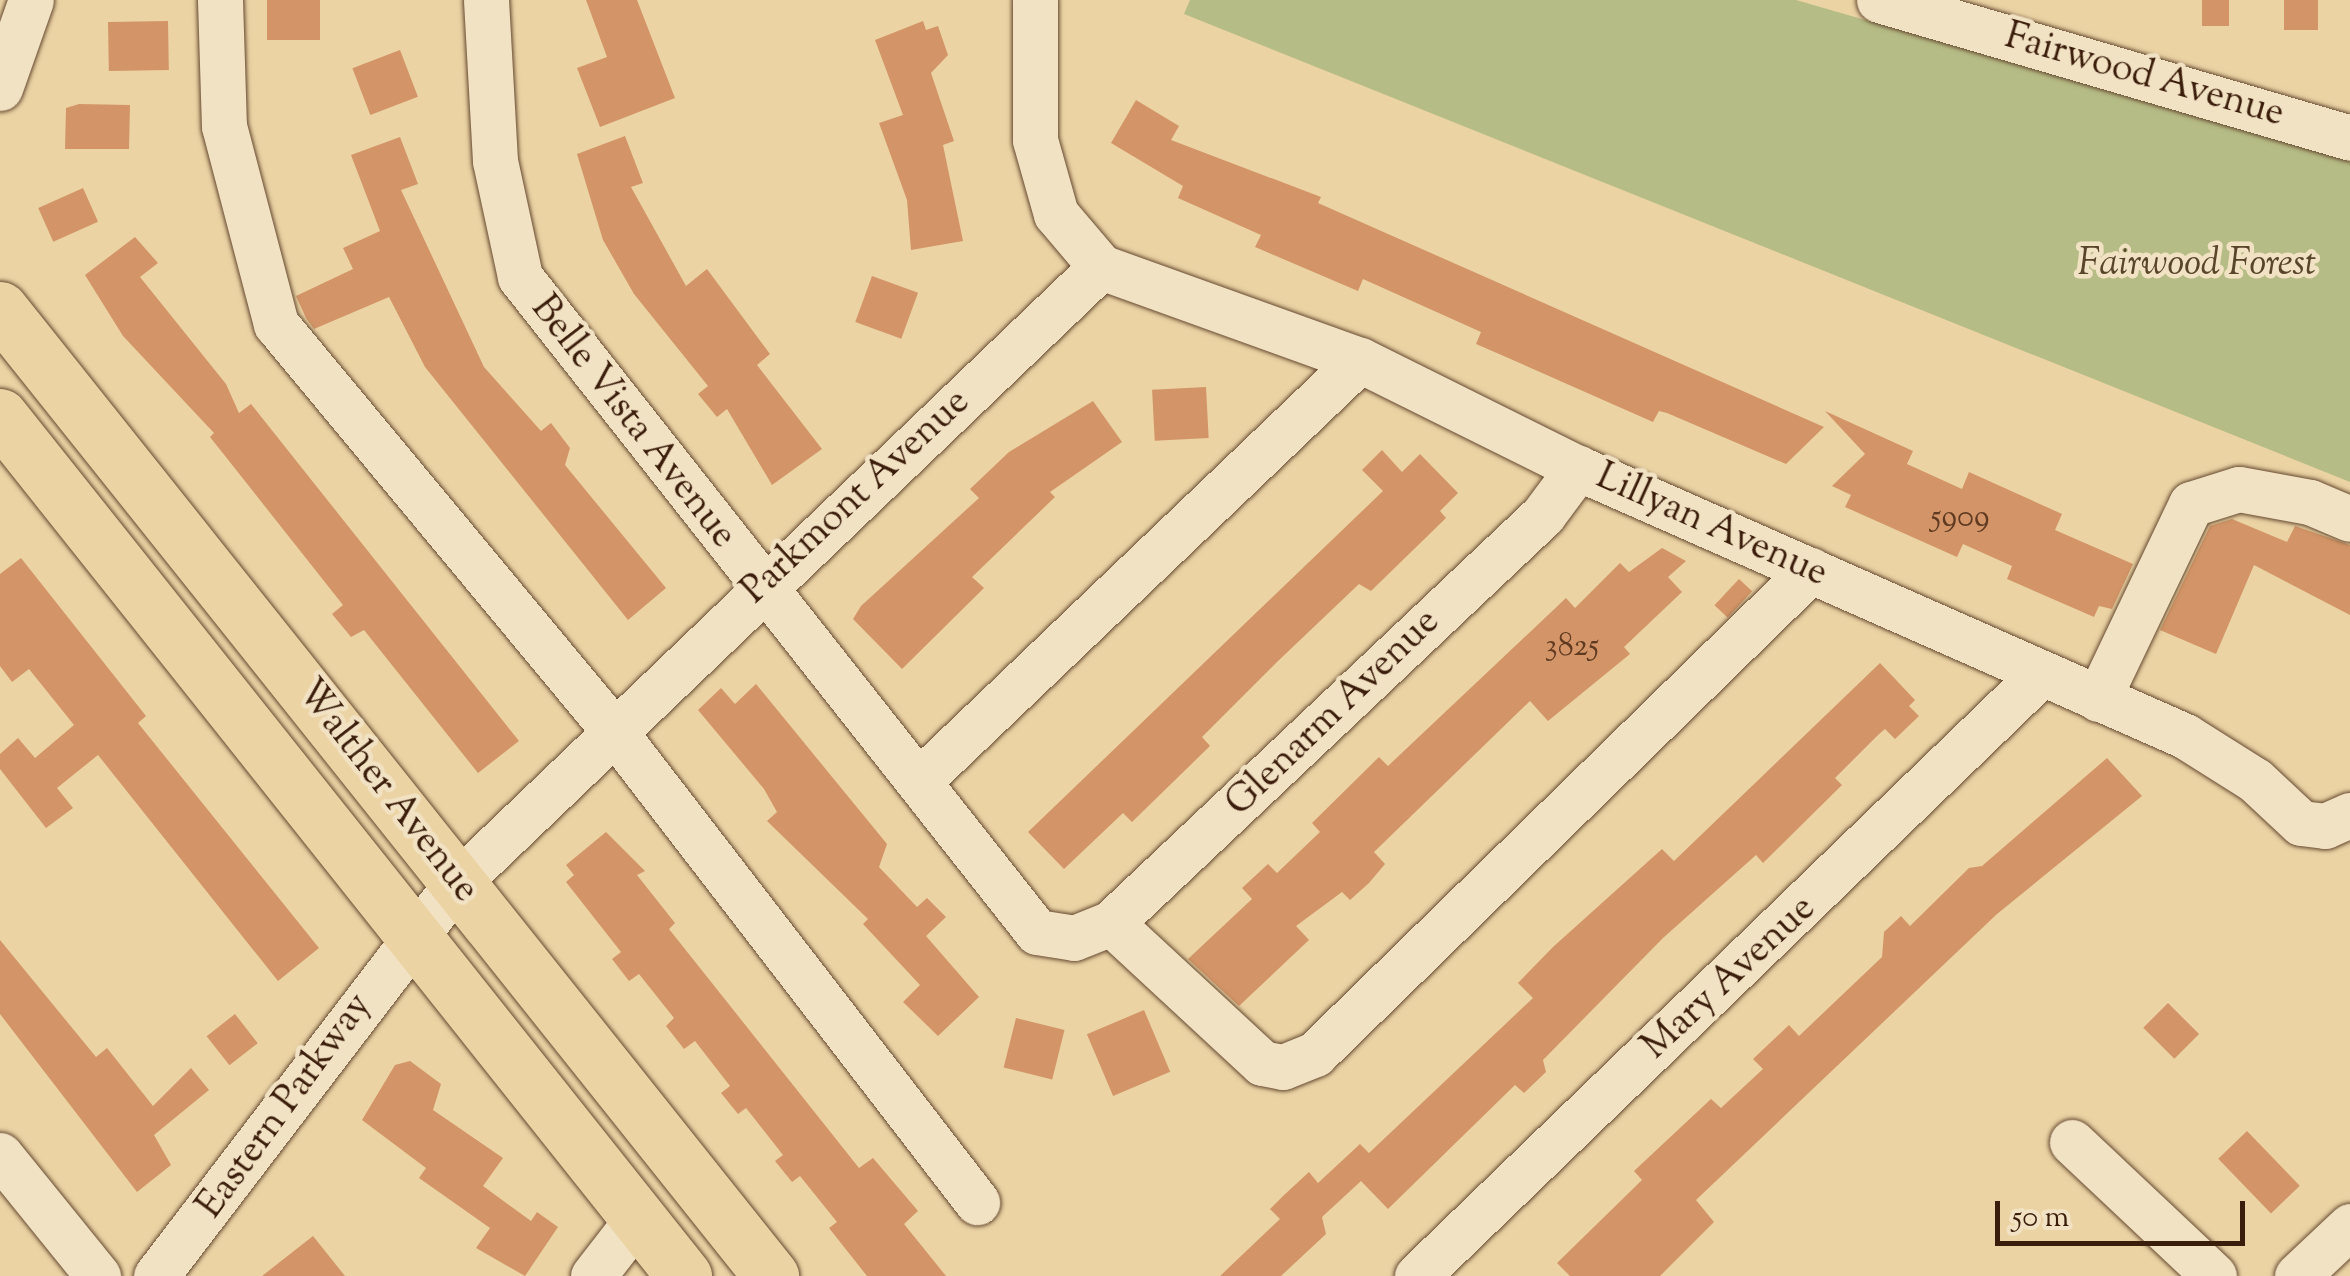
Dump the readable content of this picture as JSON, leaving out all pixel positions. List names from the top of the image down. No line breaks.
{"streets":{"main road":["Walther Avenue"],"street":["Fairwood Avenue","Belle Vista Avenue","Parkmont Avenue","Lillyan Avenue","Glenarm Avenue","Mary Avenue","Eastern Parkway"]},"crossings":[["Belle Vista Avenue","Parkmont Avenue"],["Belle Vista Avenue","Glenarm Avenue"],["Parkmont Avenue","Lillyan Avenue"],["Parkmont Avenue","Walther Avenue"],["Parkmont Avenue","Eastern Parkway"],["Lillyan Avenue","Glenarm Avenue"],["Lillyan Avenue","Mary Avenue"],["Walther Avenue","Eastern Parkway"]],"parks":["Fairwood Forest"],"house_numbers":["5909","3825"],"scale_bar":"50 m"}
